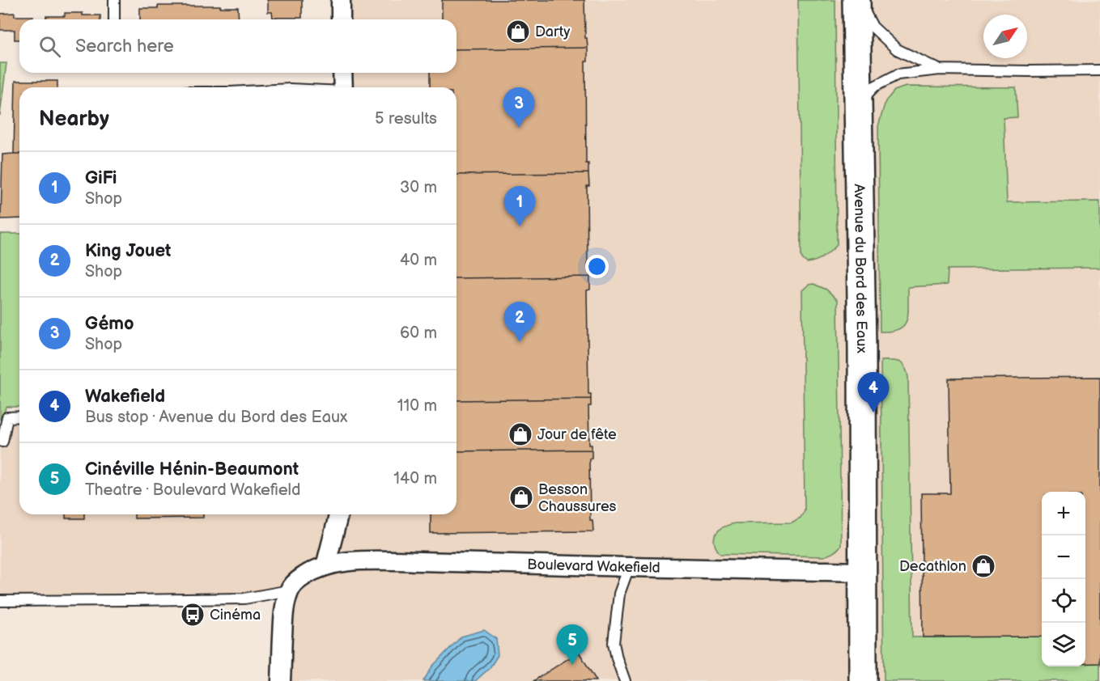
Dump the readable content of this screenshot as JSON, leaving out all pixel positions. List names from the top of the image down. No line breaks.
{"streets":{"street":["Avenue du Bord des Eaux","Boulevard Wakefield"]},"crossings":[["Avenue du Bord des Eaux","Boulevard Wakefield"]],"places":{"shop":["Darty","Jour de fête","Besson Chaussures","Decathlon"],"bus stop":["Cinéma"]},"north":"top right","page":{"search":"Search here","pins":["3","1","2","4","5"],"heading":["Nearby","5 results"],"list":[{"mark":"1","name":"GiFi","note":"Shop","value":"30 m"},{"mark":"2","name":"King Jouet","note":"Shop","value":"40 m"},{"mark":"3","name":"Gémo","note":"Shop","value":"60 m"},{"mark":"4","name":"Wakefield","note":"Bus stop · Avenue du Bord des Eaux","value":"110 m"},{"mark":"5","name":"Cinéville Hénin-Beaumont","note":"Theatre · Boulevard Wakefield","value":"140 m"}],"map_buttons":["+","−"]}}
